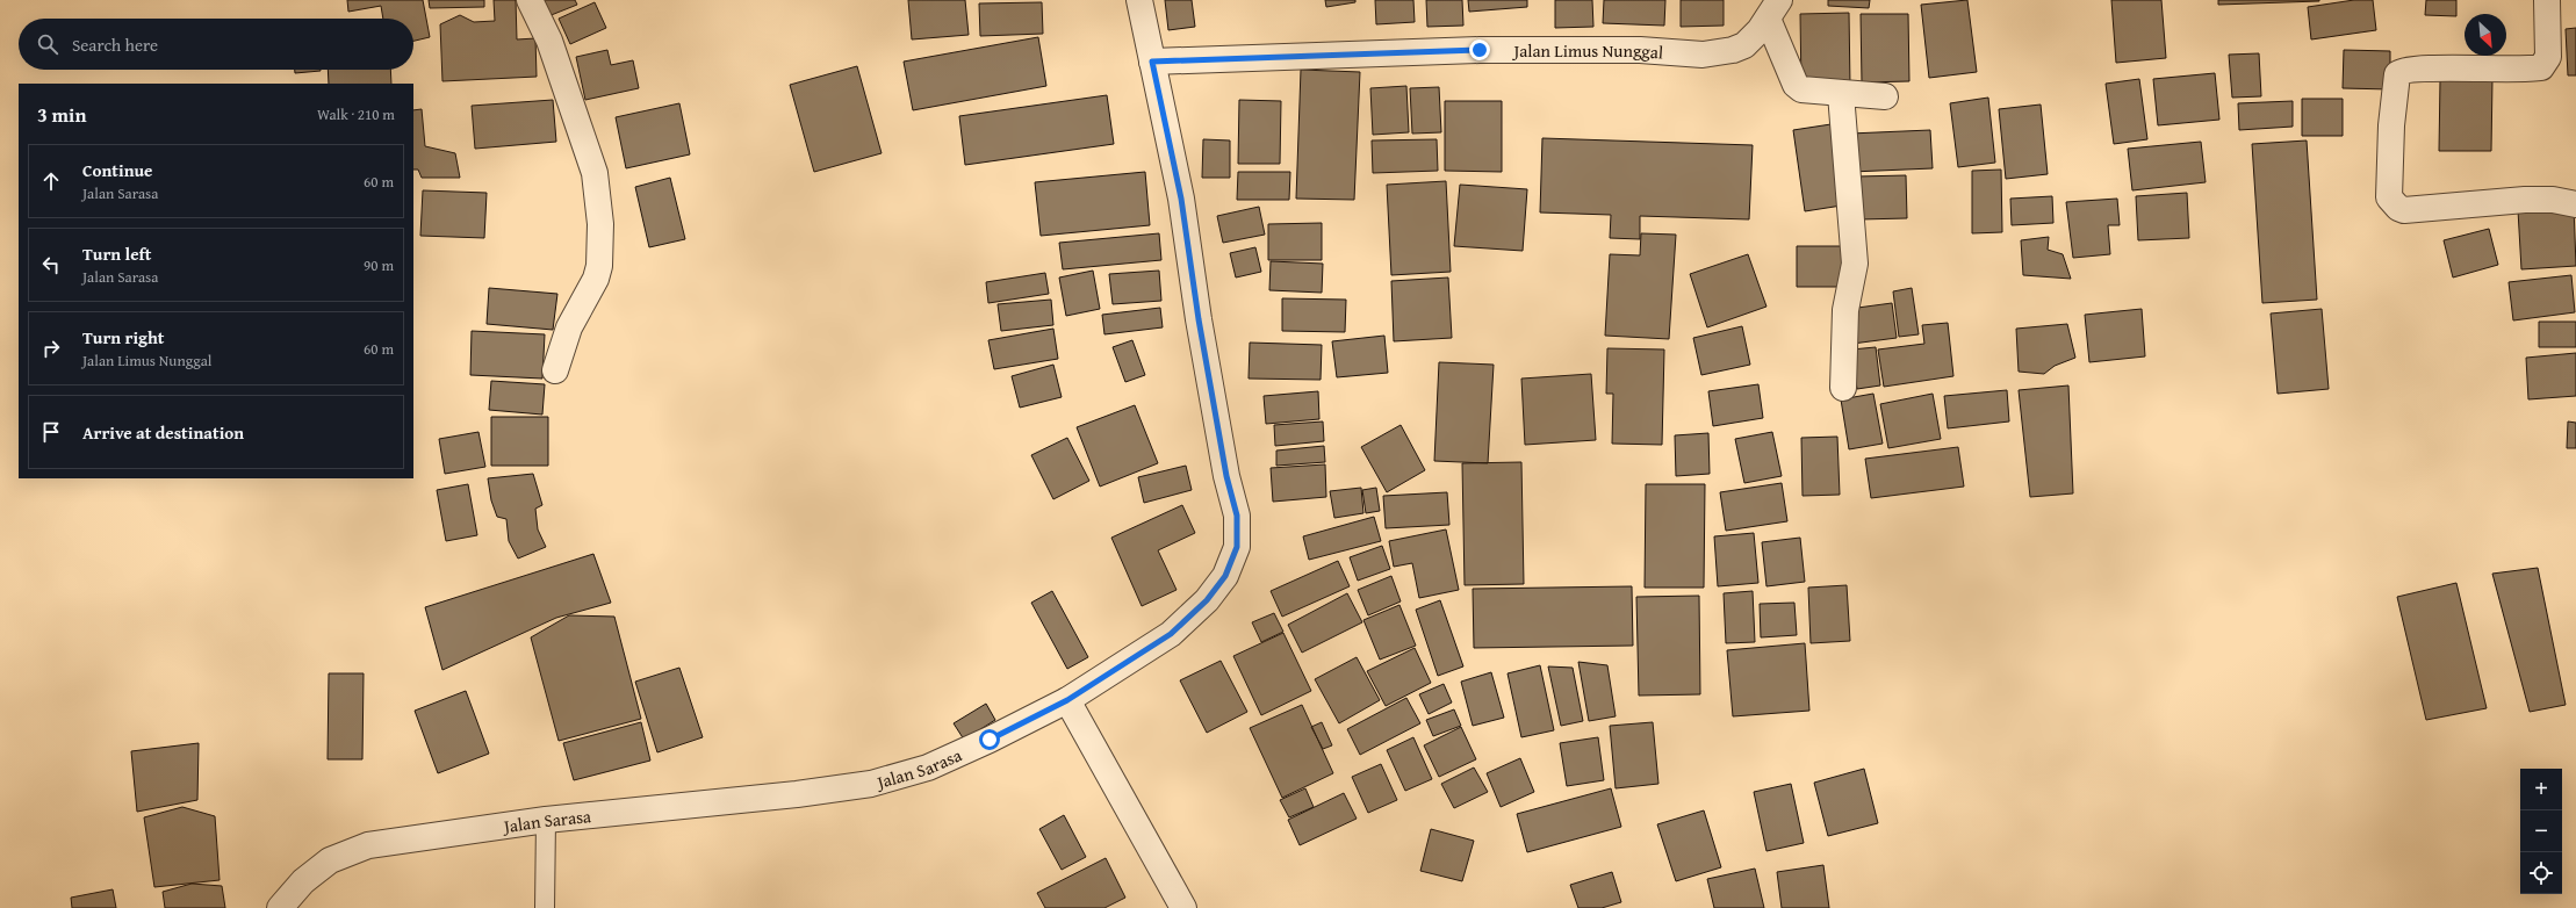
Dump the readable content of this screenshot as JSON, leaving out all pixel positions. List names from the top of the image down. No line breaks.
{"streets":{"street":["Jalan Limus Nunggal","Jalan Sarasa"]},"crossings":[["Jalan Limus Nunggal","Jalan Sarasa"]],"north":"bottom right","page":{"search":"Search here","heading":["3 min","Walk · 210 m"],"list":[["Continue","Jalan Sarasa","60 m"],["Turn left","Jalan Sarasa","90 m"],["Turn right","Jalan Limus Nunggal","60 m"],"Arrive at destination"],"map_buttons":["+","−"]}}
